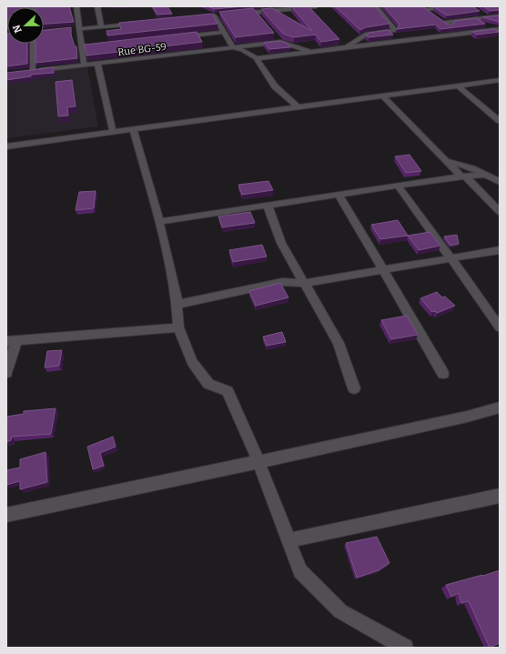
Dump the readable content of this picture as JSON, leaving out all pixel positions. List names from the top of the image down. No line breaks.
{"streets":{"street":["Rue BG-59"]},"north":"left"}
